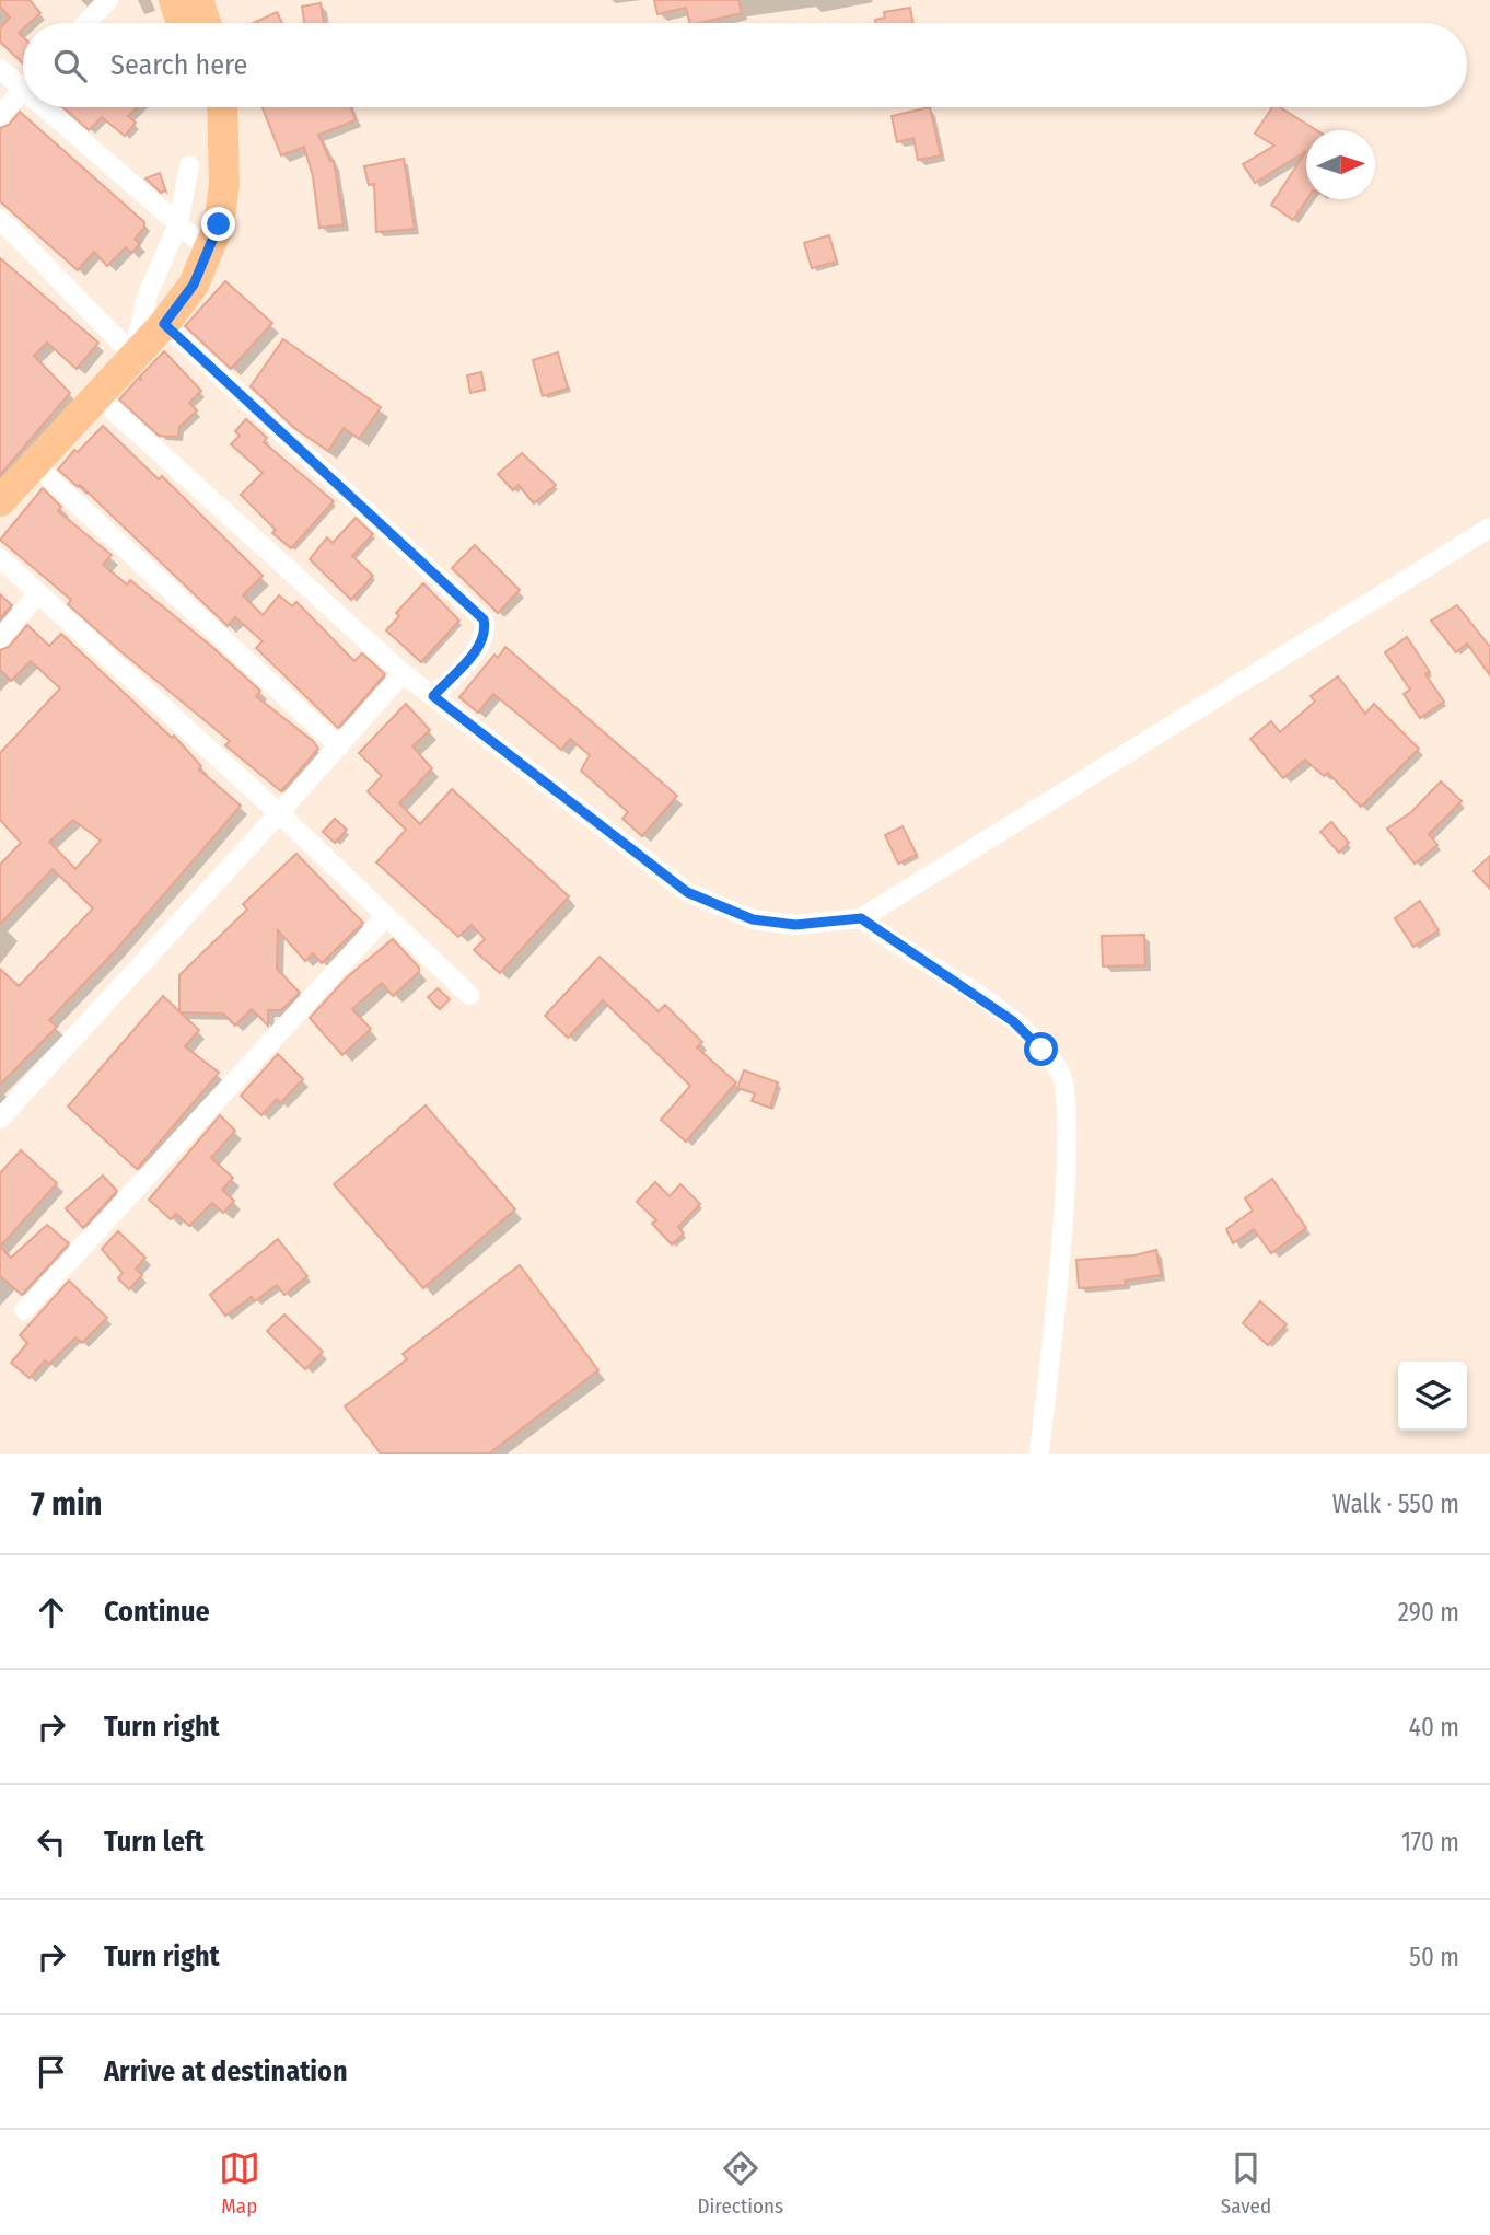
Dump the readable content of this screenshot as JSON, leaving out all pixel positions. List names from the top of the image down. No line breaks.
{"north":"right","page":{"search":"Search here","heading":["7 min","Walk · 550 m"],"list":[["Continue","290 m"],["Turn right","40 m"],["Turn left","170 m"],["Turn right","50 m"],"Arrive at destination"],"nav":["Map","Directions","Saved"]}}
